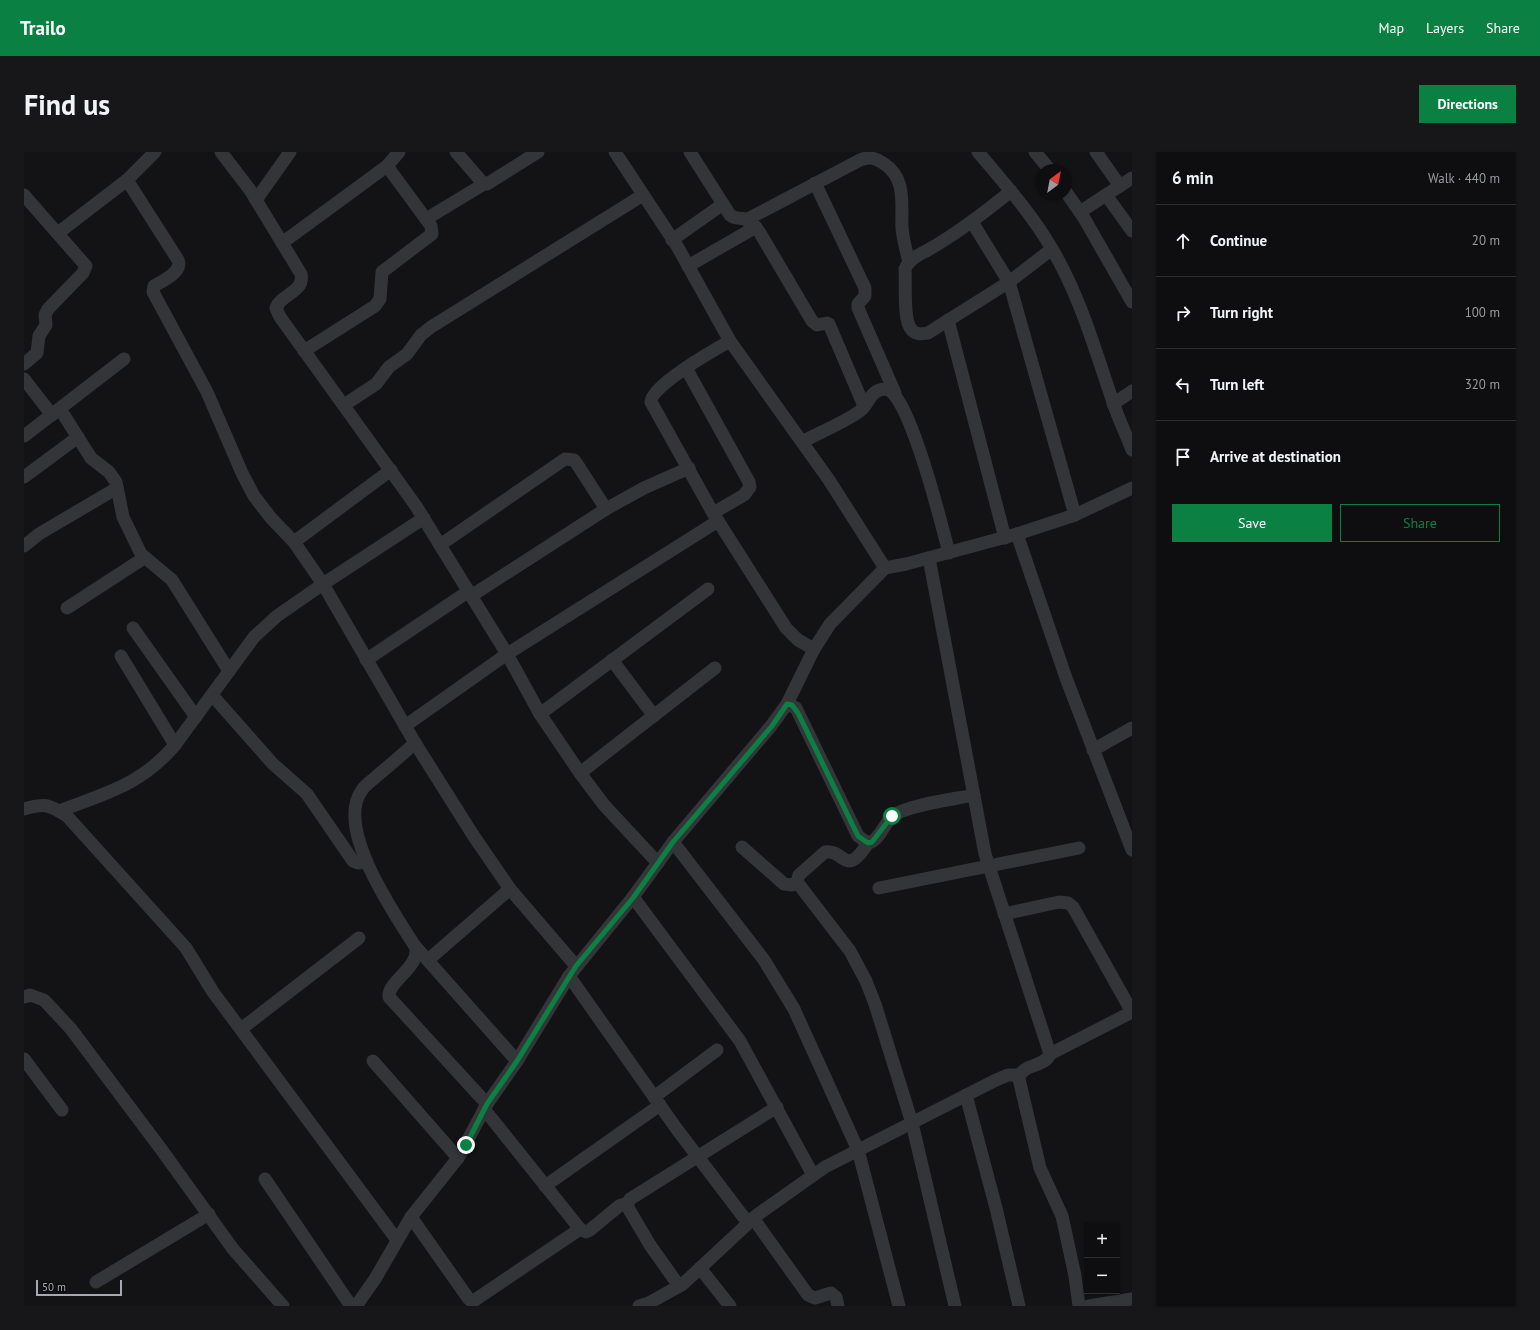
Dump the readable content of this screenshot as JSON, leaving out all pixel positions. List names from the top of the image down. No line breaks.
{"scale_bar":"50 m","north":"top right","page":{"header":"Trailo","nav":["Map","Layers","Share"],"buttons":["Directions",["Save","Share"]],"title":"Find us","heading":["6 min","Walk · 440 m"],"list":[["Continue","20 m"],["Turn right","100 m"],["Turn left","320 m"],"Arrive at destination"],"map_buttons":["+","−"],"scale":"50 m"}}
